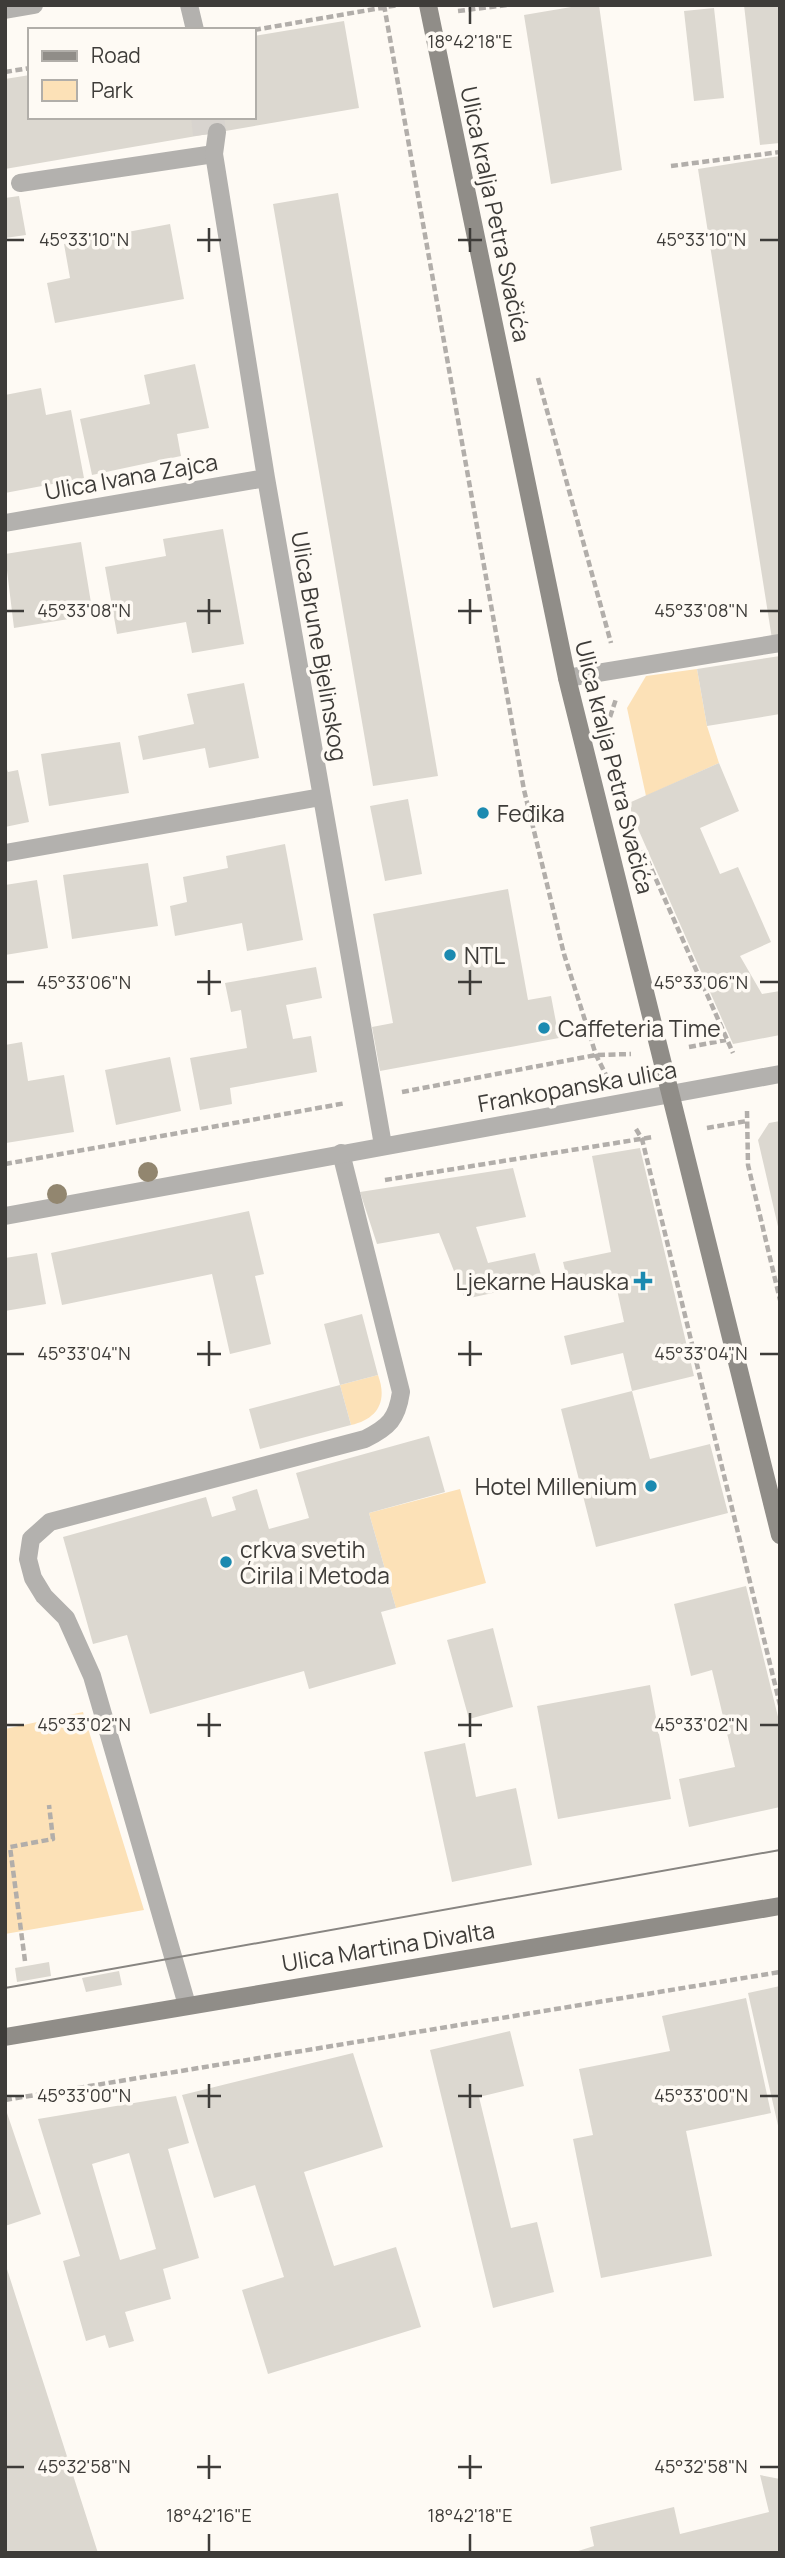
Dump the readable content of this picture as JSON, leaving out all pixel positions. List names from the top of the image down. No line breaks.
{"streets":{"main road":["Ulica kralja Petra Svačića","Ulica Martina Divalta"],"street":["Ulica Ivana Zajca","Ulica Brune Bjelinskog","Frankopanska ulica"]},"crossings":[["Ulica kralja Petra Svačića","Frankopanska ulica"],["Ulica Ivana Zajca","Ulica Brune Bjelinskog"],["Ulica Brune Bjelinskog","Frankopanska ulica"]],"places":{"other":["Feđika","NTL","Caffeteria Time","Hotel Millenium","crkva svetih Ćirila i Metoda"],"health":["Ljekarne Hauska"]},"legend":["Road","Park"],"coordinates":["18°42'18\"E","45°33'10\"N","45°33'08\"N","45°33'06\"N","45°33'04\"N","45°33'02\"N","45°33'00\"N","45°32'58\"N","18°42'16\"E"]}
